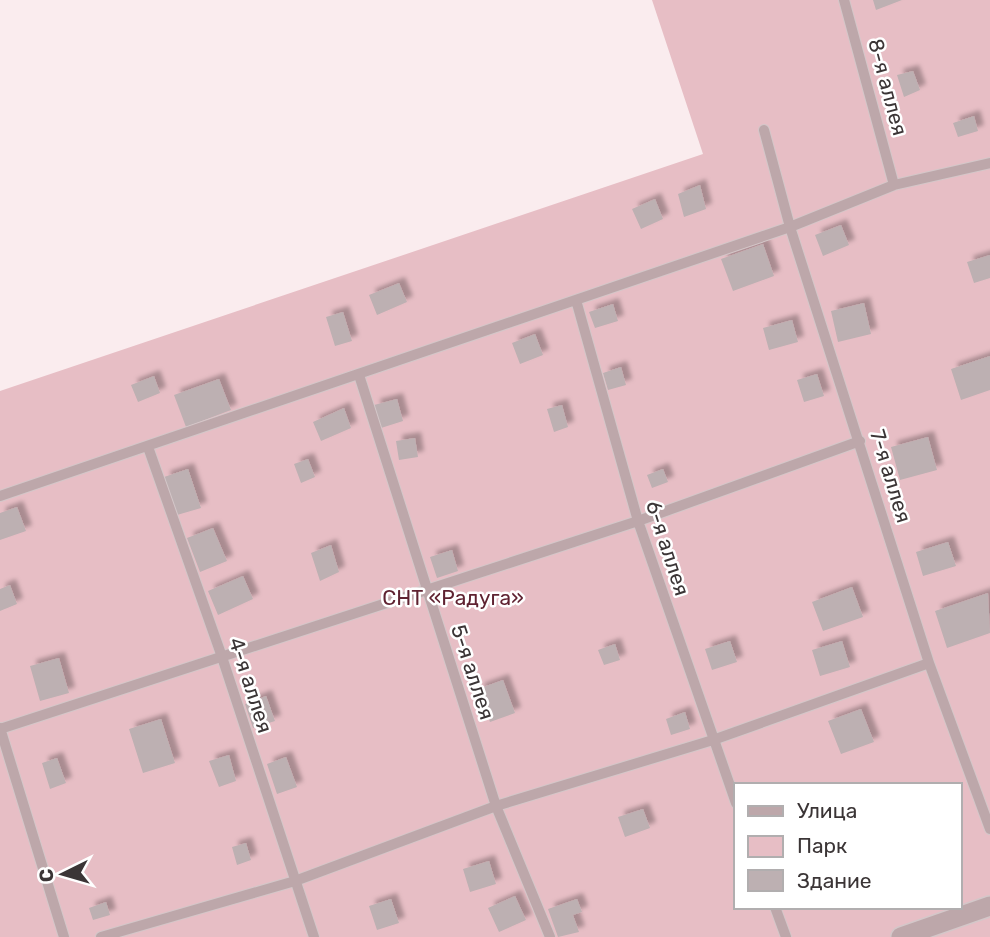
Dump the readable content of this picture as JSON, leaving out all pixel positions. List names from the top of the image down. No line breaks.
{"streets":{"lane":["8-я аллея","7-я аллея","6-я аллея","5-я аллея","4-я аллея"]},"parks":["СНТ «Радуга»"],"legend":["Улица","Парк","Здание"],"north":"left"}
